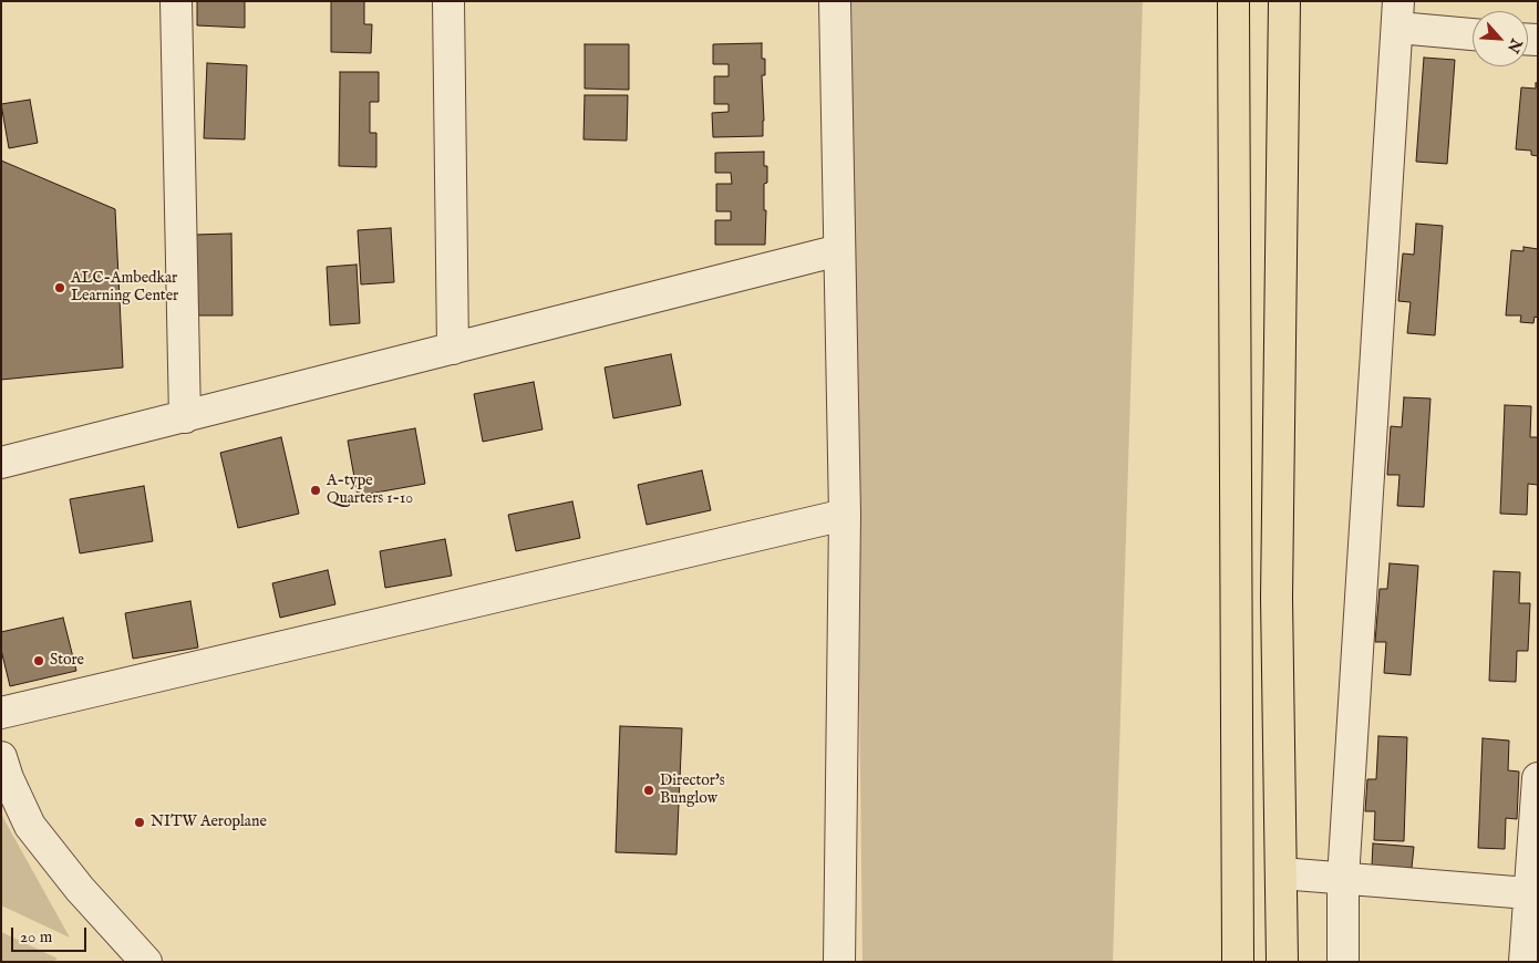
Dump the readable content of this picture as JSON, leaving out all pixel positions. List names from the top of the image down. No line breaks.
{"places":["ALC-Ambedkar Learning Center","A-type Quarters 1-10","Store","Director's Bunglow","NITW Aeroplane"],"scale_bar":"20 m","north":"bottom right"}
